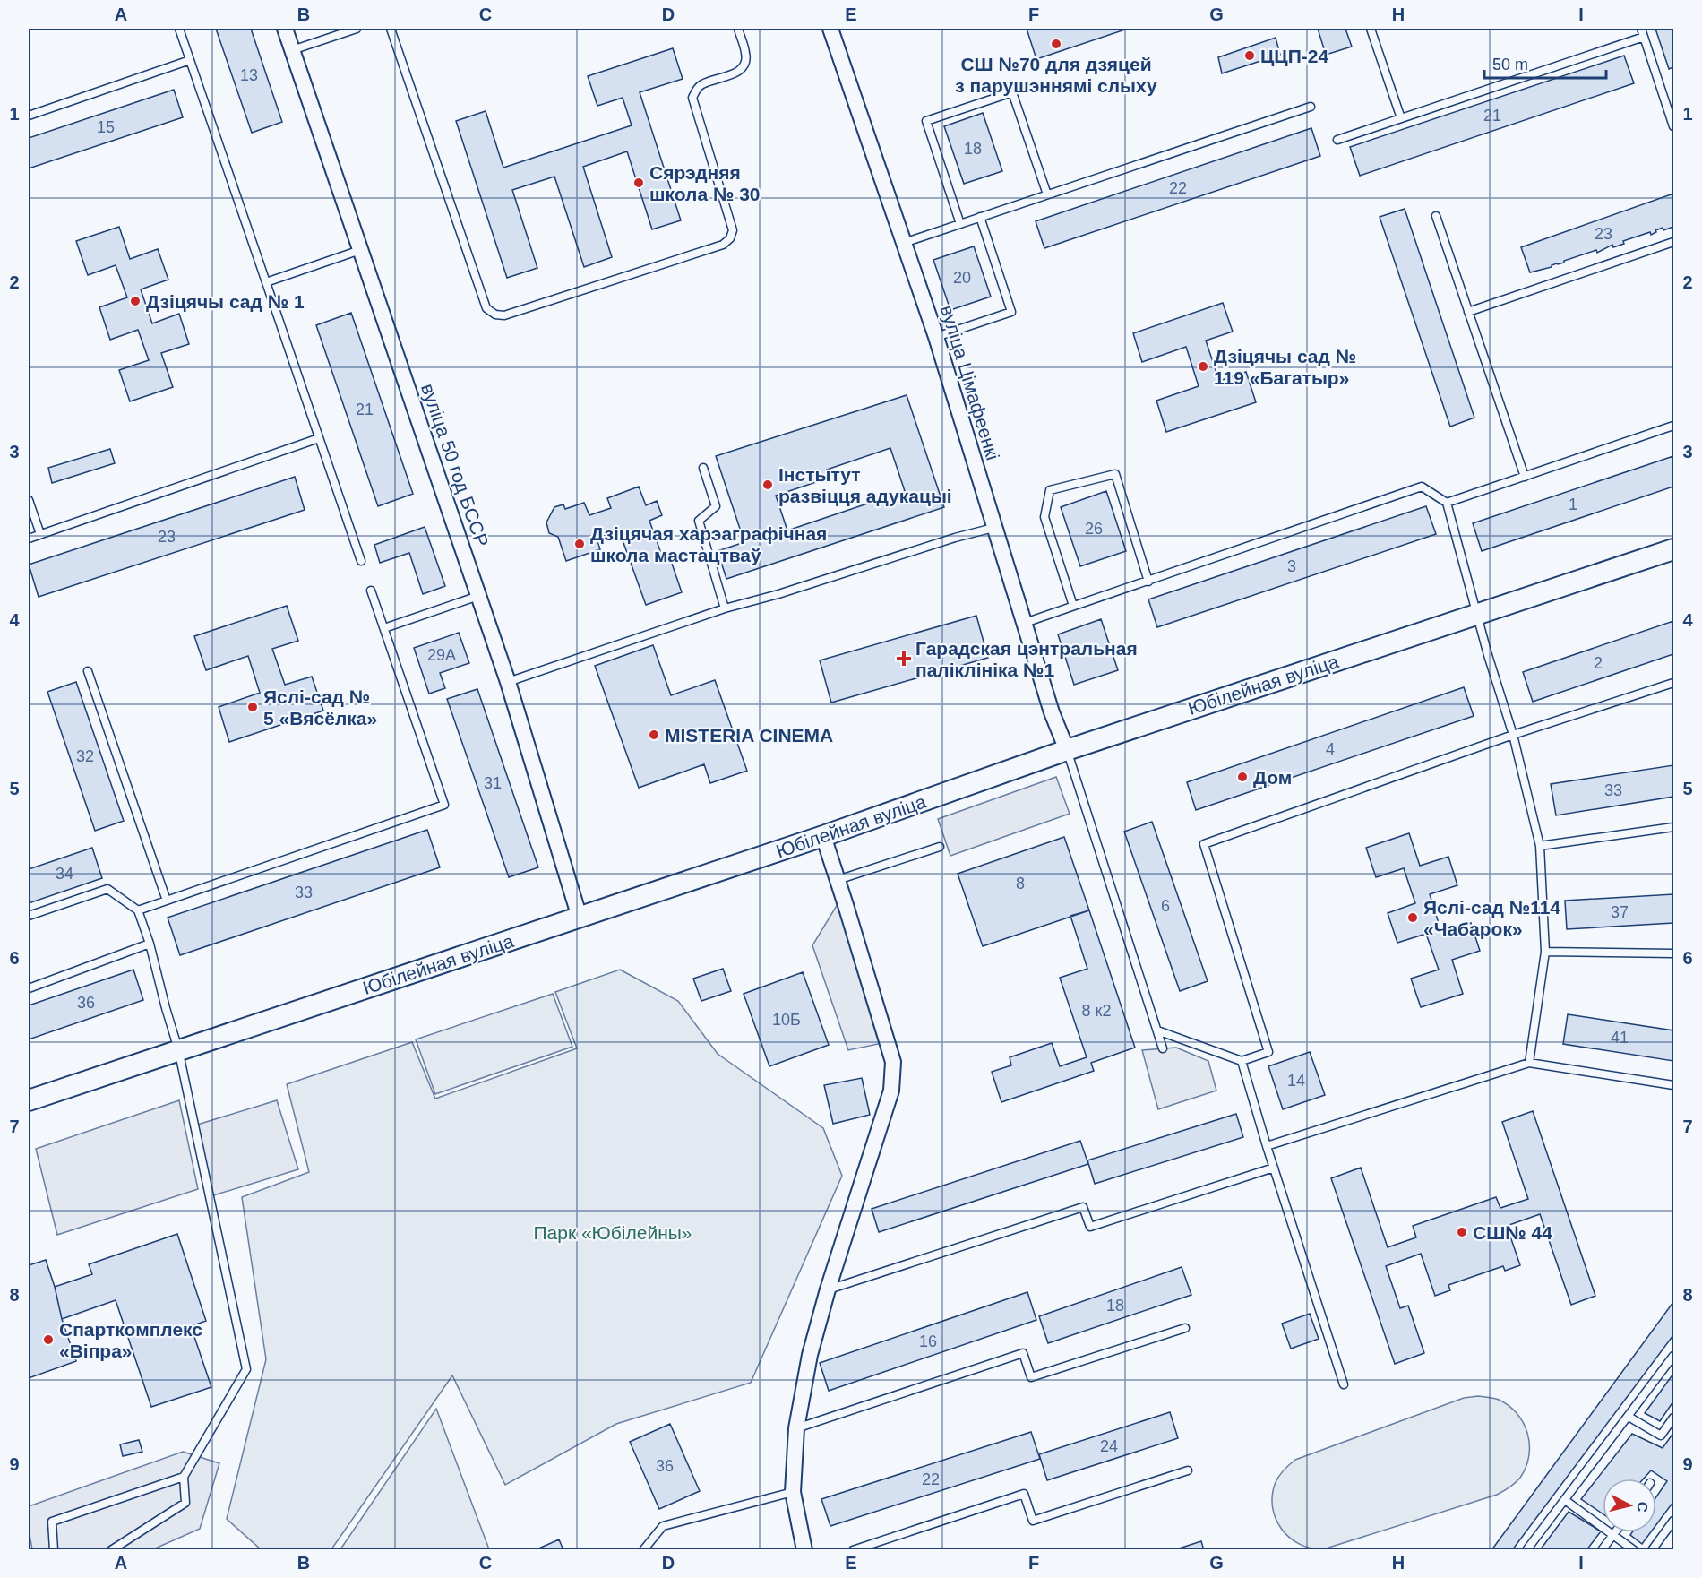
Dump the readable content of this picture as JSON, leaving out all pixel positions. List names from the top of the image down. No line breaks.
{"streets":{"main road":["Юбілейная вуліца"],"street":["вуліца Цімафеенкі","вуліца 50 год БССР"]},"crossings":[["вуліца Цімафеенкі","Юбілейная вуліца"],["вуліца 50 год БССР","Юбілейная вуліца"]],"parks":["Парк «Юбілейны»"],"places":{"other":["СШ №70 для дзяцей з парушэннямі слыху","ЦЦП-24","Сярэдняя школа № 30","Дзіцячы сад № 1","Дзіцячы сад № 119 «Багатыр»","Інстытут развіцця адукацыі","Дзіцячая харэаграфічная школа мастацтваў","Яслі-сад № 5 «Вясёлка»","MISTERIA CINEMA","Дом","Яслі-сад №114 «Чабарок»","СШ№ 44","Спарткомплекс «Віпра»"],"health":["Гарадская цэнтральная паліклініка №1"]},"house_numbers":["13","21","15","18","22","23","20","21","1","26","23","3","29А","2","4","32","31","33","34","8","33","6","37","36","8 к2","10Б","41","14","18","16","24","36","22"],"scale_bar":"50 m","north":"right","grid":{"columns":["A","B","C","D","E","F","G","H","I"],"rows":["1","2","3","4","5","6","7","8","9"]}}
